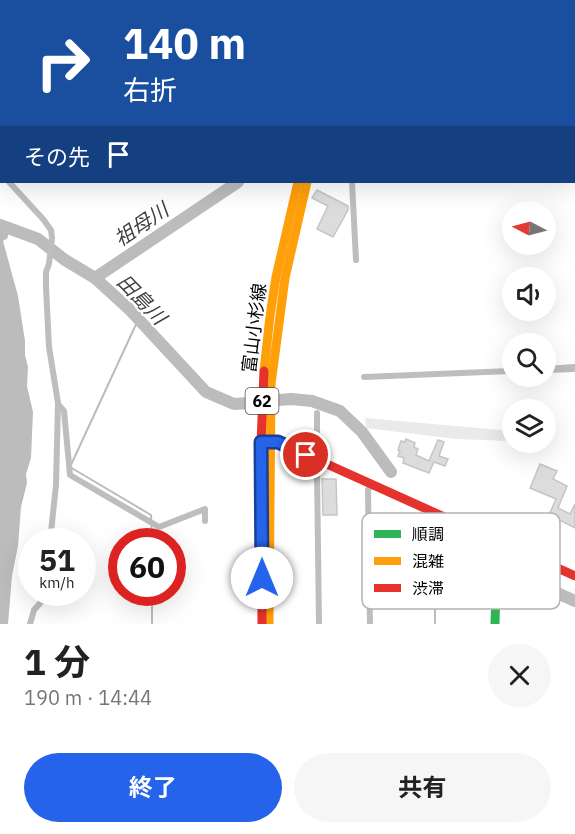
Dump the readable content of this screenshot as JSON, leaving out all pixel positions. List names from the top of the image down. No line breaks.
{"streets":{"main road":["富山小杉線","62"]},"water":["祖母川","田島川"],"legend":["順調","混雑","渋滞"],"north":"left","page":{"turn":["140 m","右折"],"then":"その先","speed":"51 km/h","limit":"60","heading":["1 分","190 m · 14:44"],"buttons":["終了","共有"]}}
